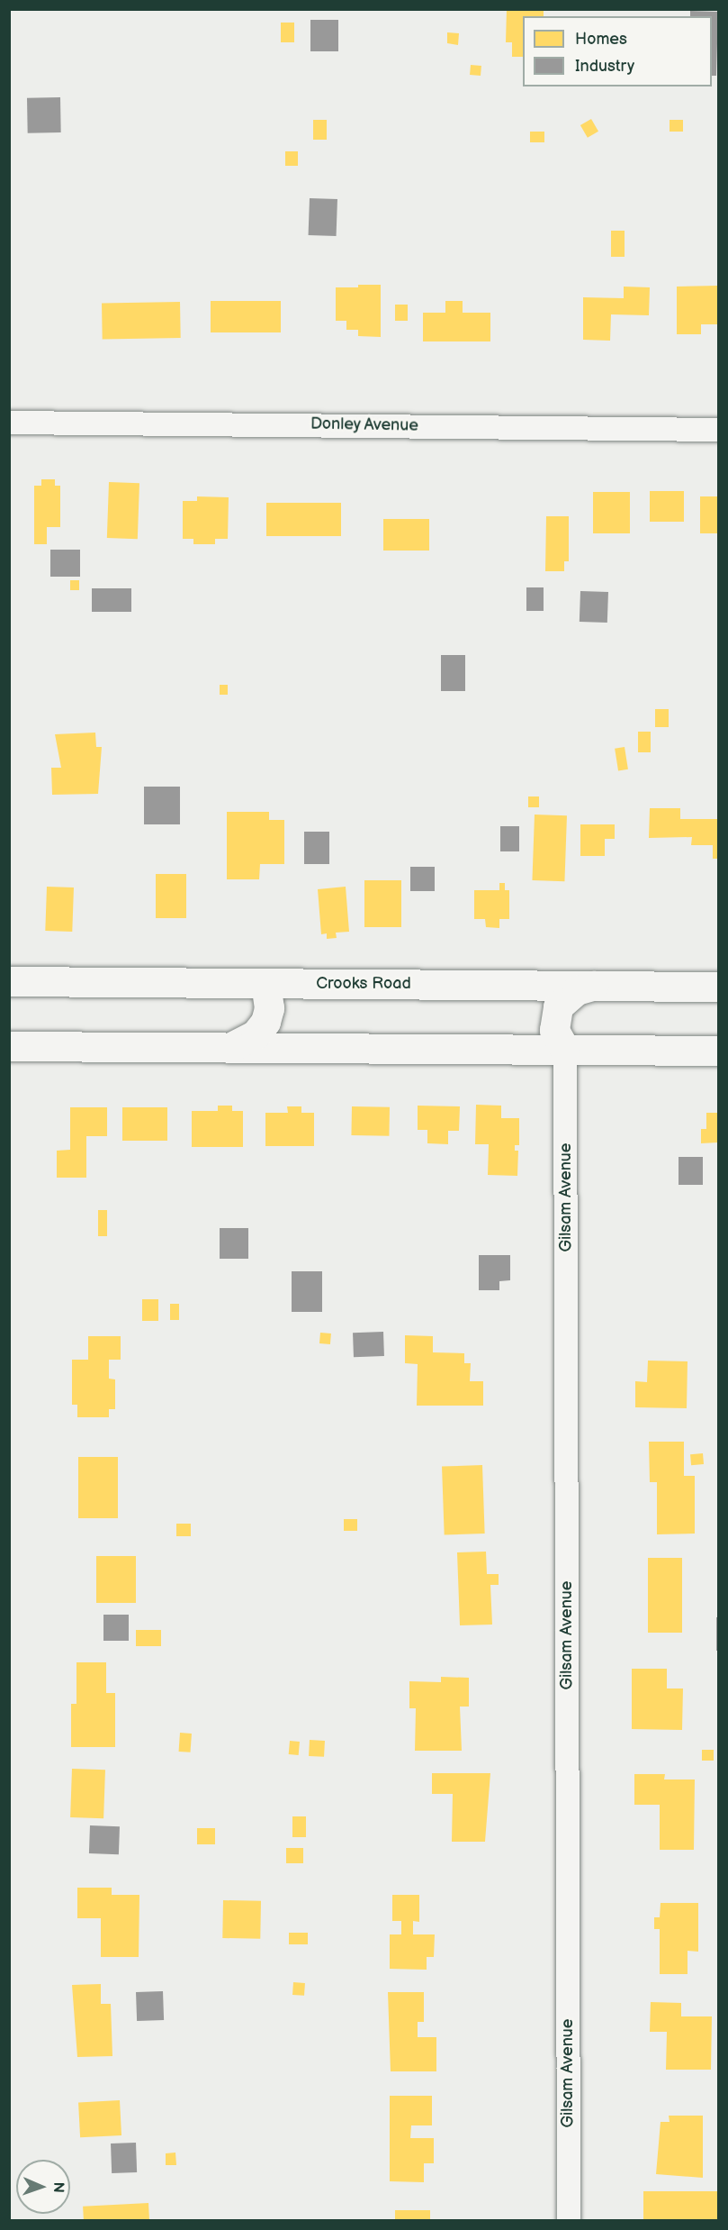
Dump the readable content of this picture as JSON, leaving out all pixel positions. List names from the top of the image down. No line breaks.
{"streets":{"main road":["Crooks Road"],"street":["Donley Avenue","Gilsam Avenue"]},"legend":["Homes","Industry"],"north":"right"}
